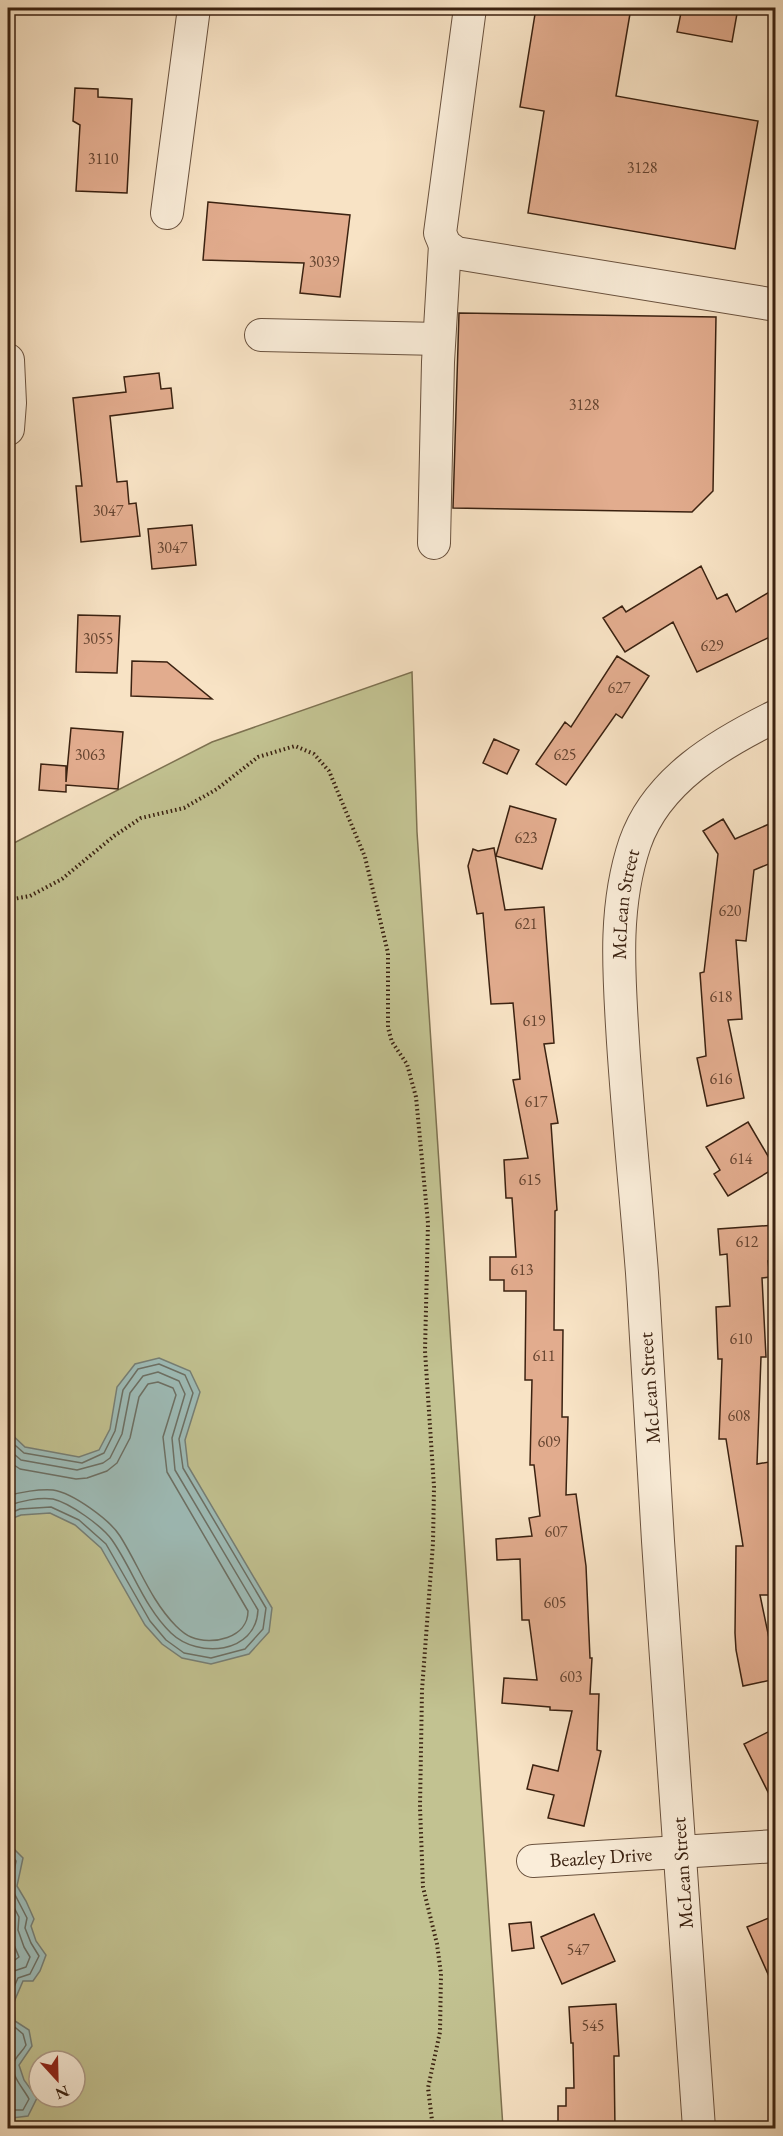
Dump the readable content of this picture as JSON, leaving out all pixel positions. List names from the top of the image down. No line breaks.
{"streets":{"street":["McLean Street","Beazley Drive"]},"crossings":[["McLean Street","Beazley Drive"]],"house_numbers":["3110","3128","3039","3128","3047","3047","3055","629","627","3063","625","623","620","621","618","619","616","617","614","615","612","613","610","611","608","609","607","605","603","547","545"],"north":"bottom"}
